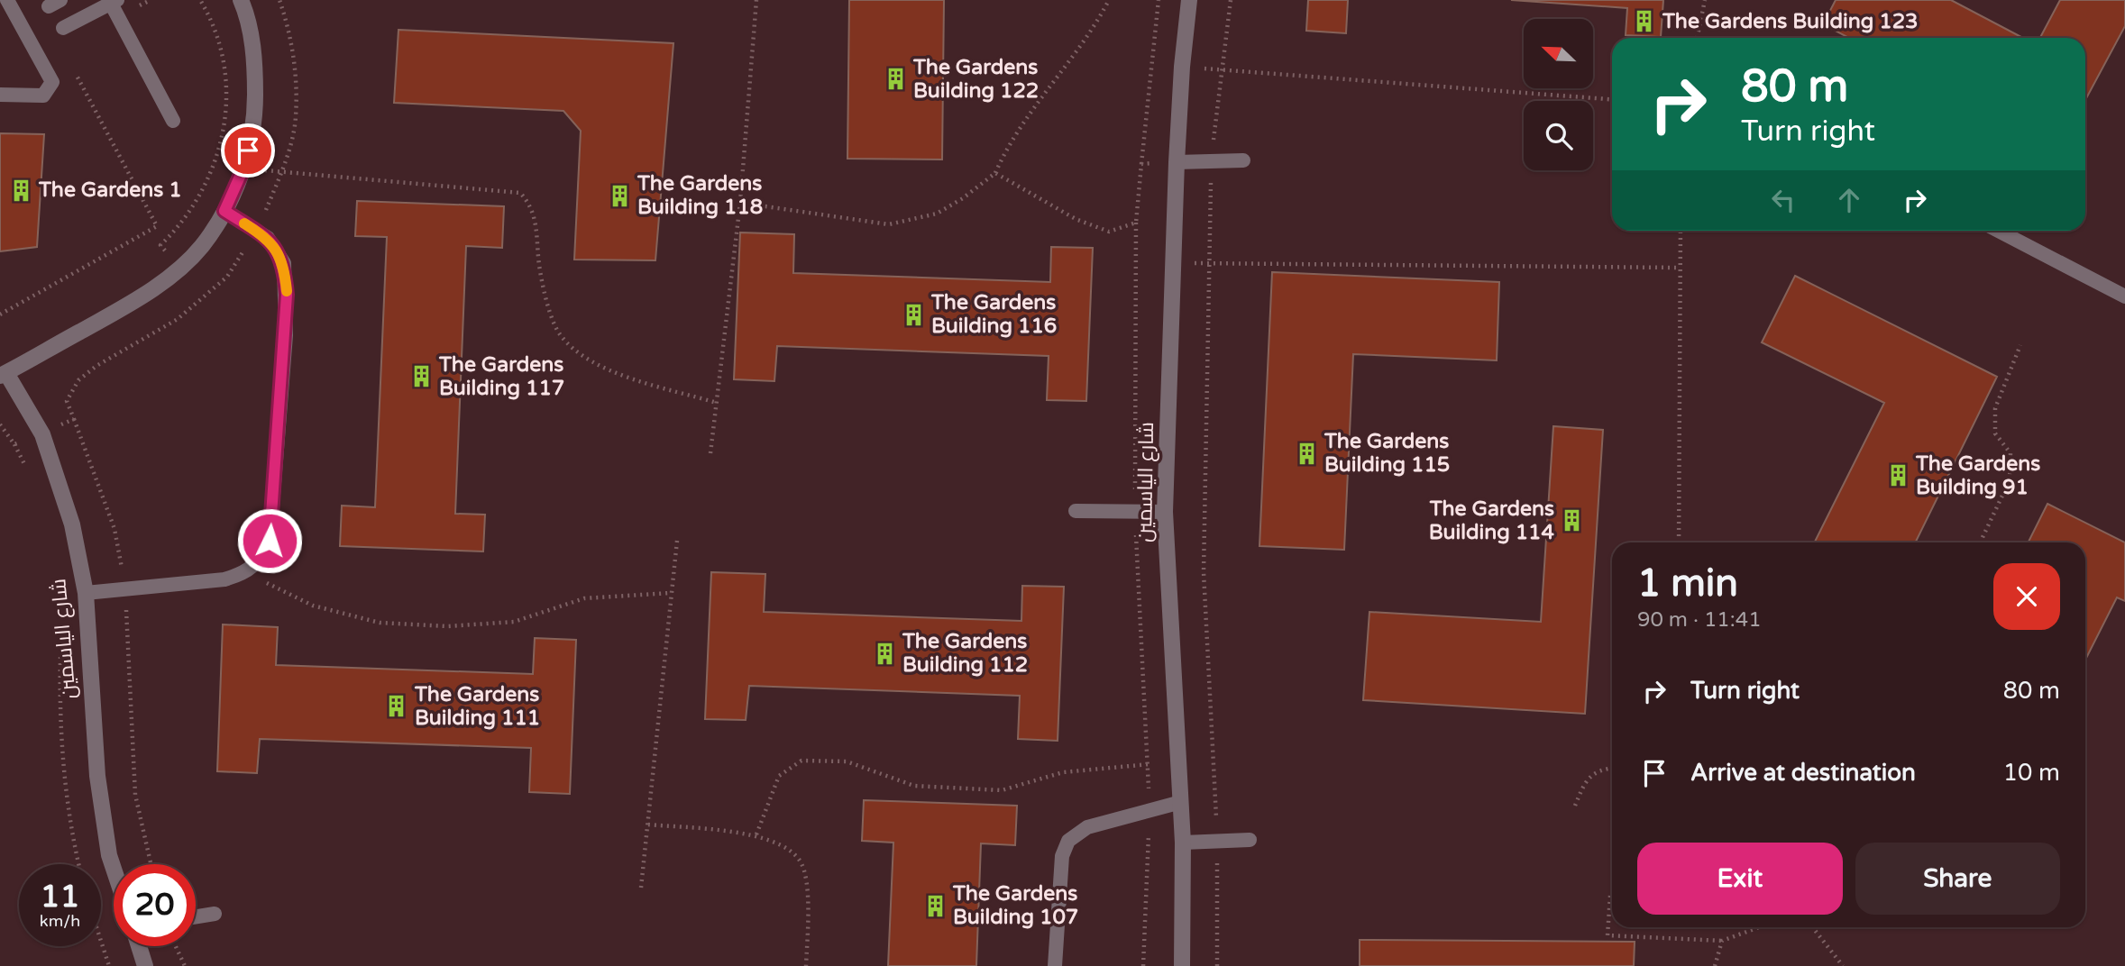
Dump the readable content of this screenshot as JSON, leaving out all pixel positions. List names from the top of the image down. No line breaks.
{"streets":{"street":["شارع الياسمين"]},"places":{"building":["The Gardens Building 123","The Gardens Building 122","The Gardens 1","The Gardens Building 118","The Gardens Building 116","The Gardens Building 117","The Gardens Building 115","The Gardens Building 91","The Gardens Building 114","The Gardens Building 112","The Gardens Building 111","The Gardens Building 107"]},"north":"top left","page":{"turn":["80 m","Turn right"],"heading":["1 min","90 m · 11:41"],"list":[{"name":"Turn right","value":"80 m"},{"name":"Arrive at destination","value":"10 m"}],"buttons":["Exit","Share"],"speed":"11 km/h","limit":"20"}}
